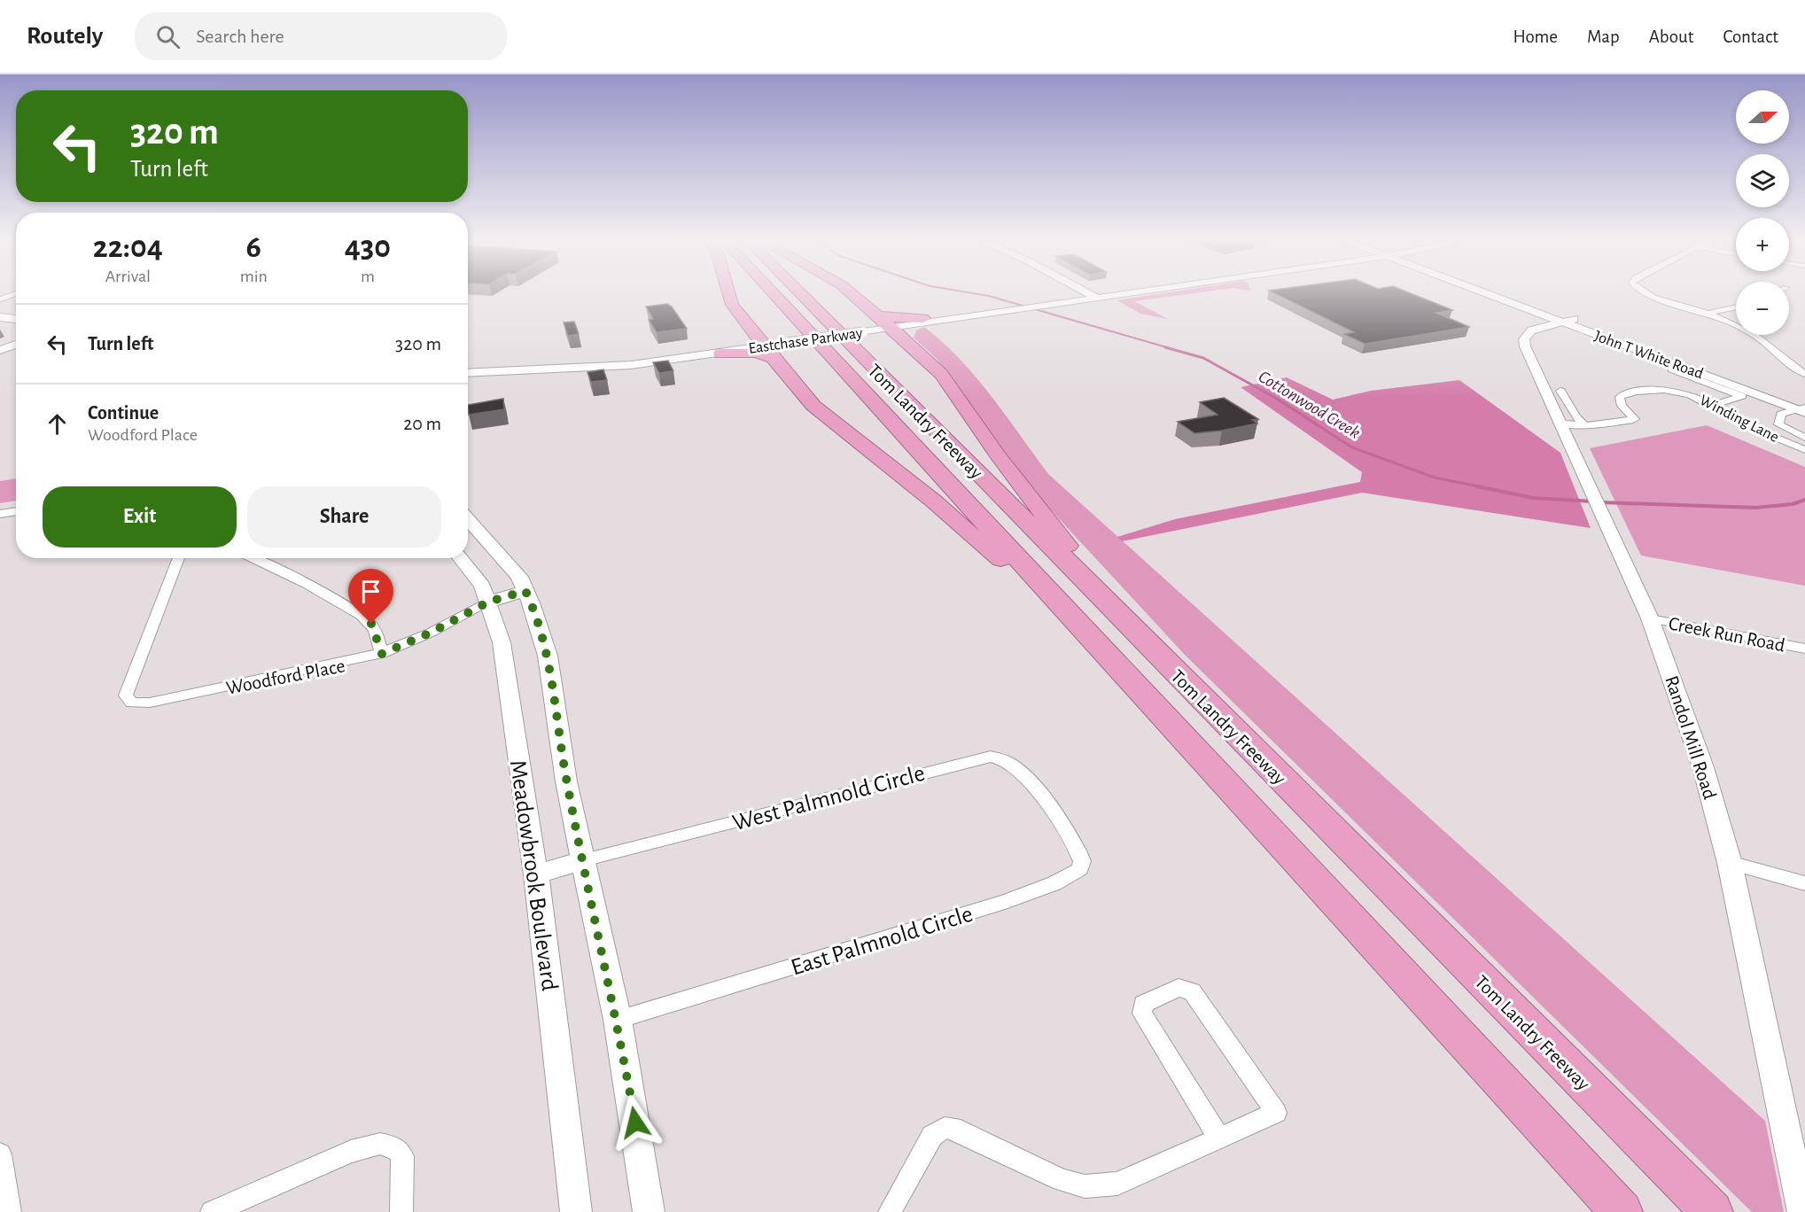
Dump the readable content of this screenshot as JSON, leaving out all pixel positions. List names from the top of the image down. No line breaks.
{"streets":{"highway":["Tom Landry Freeway"],"main road":["Eastchase Parkway","John T White Road","Randol Mill Road","Meadowbrook Boulevard"],"street":["Winding Lane","Creek Run Road","Woodford Place","West Palmnold Circle","East Palmnold Circle"]},"crossings":[["John T White Road","Randol Mill Road"],["Winding Lane","Randol Mill Road"],["Creek Run Road","Randol Mill Road"],["Woodford Place","Meadowbrook Boulevard"],["West Palmnold Circle","East Palmnold Circle"]],"water":["Cottonwood Creek"],"north":"right","page":{"header":"Routely","search":"Search here","nav":["Home","Map","About","Contact"],"map_buttons":["+","−"],"turn":["320 m","Turn left"],"eta":["22:04","Arrival","6","min","430","m"],"list":[{"name":"Turn left","value":"320 m"},{"name":"Continue","note":"Woodford Place","value":"20 m"}],"buttons":["Exit","Share"]}}
